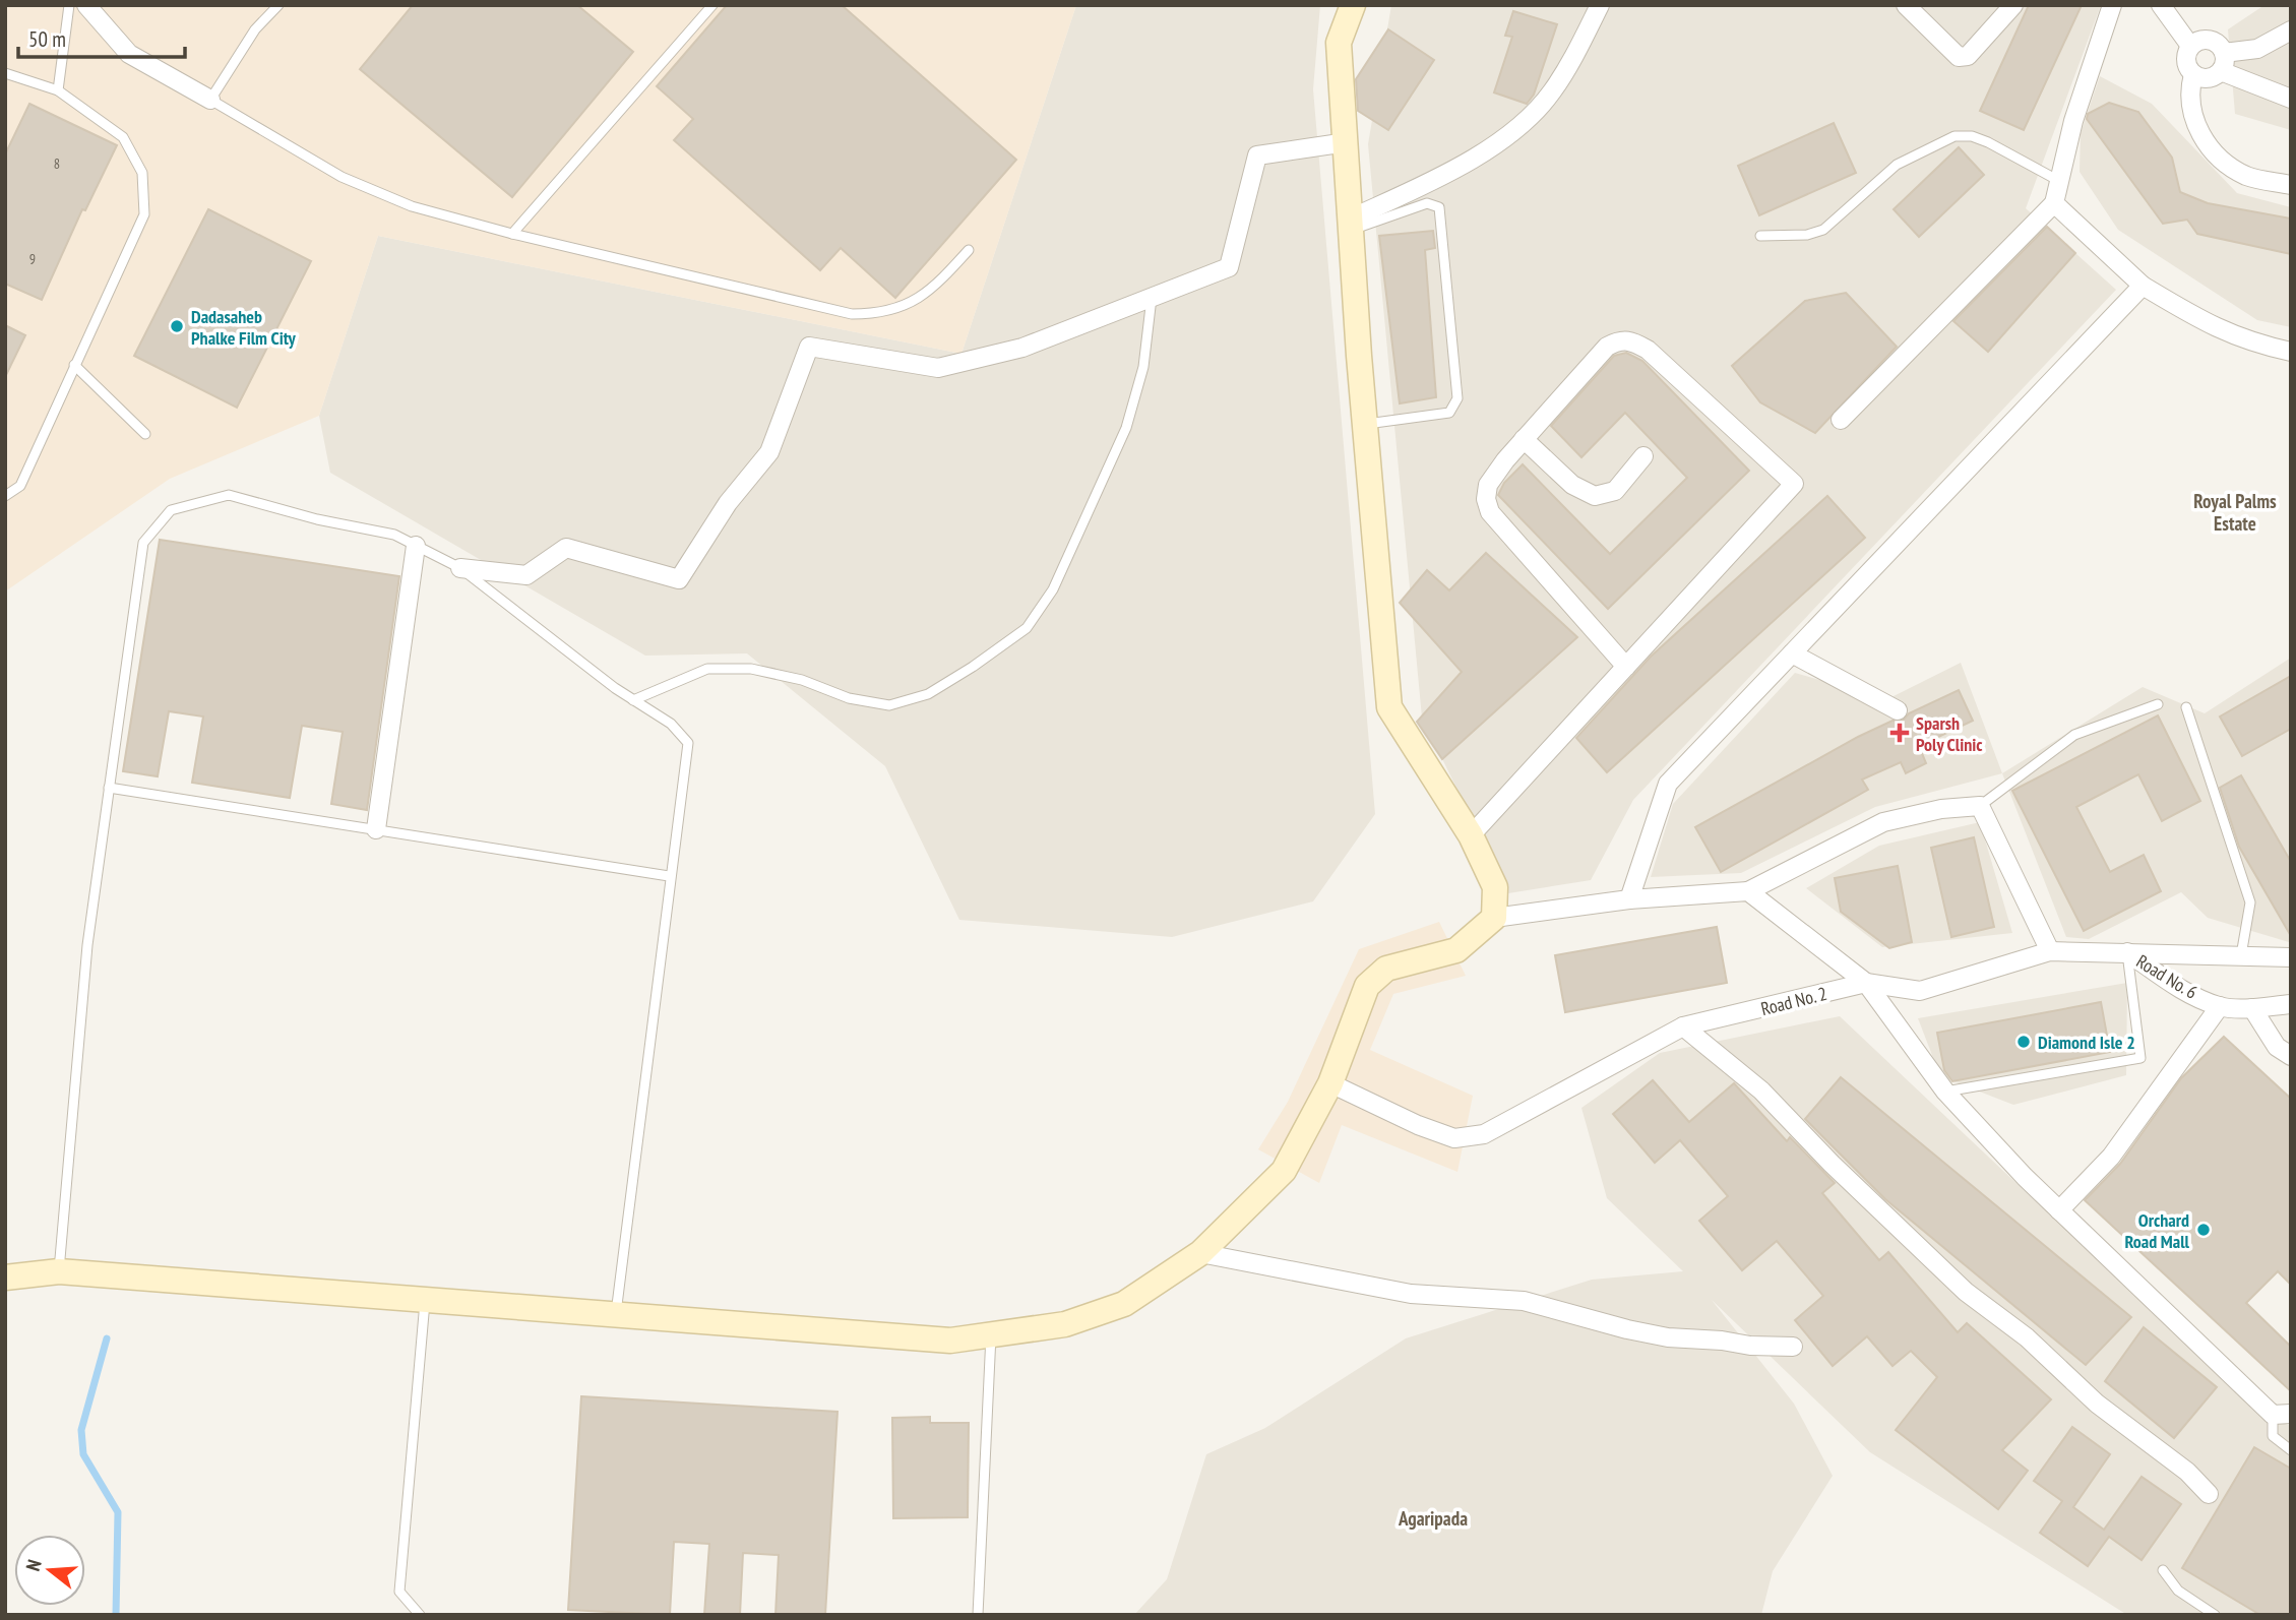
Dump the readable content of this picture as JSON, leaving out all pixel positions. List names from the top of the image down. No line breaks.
{"streets":{"street":["Road No. 6","Road No. 2"]},"crossings":[["Road No. 6","Road No. 2"]],"districts":["Royal Palms Estate","Agaripada"],"places":{"other":["Dadasaheb Phalke Film City","Diamond Isle 2","Orchard Road Mall"],"health":["Sparsh Poly Clinic"]},"house_numbers":["8","9"],"scale_bar":"50 m","north":"left"}
